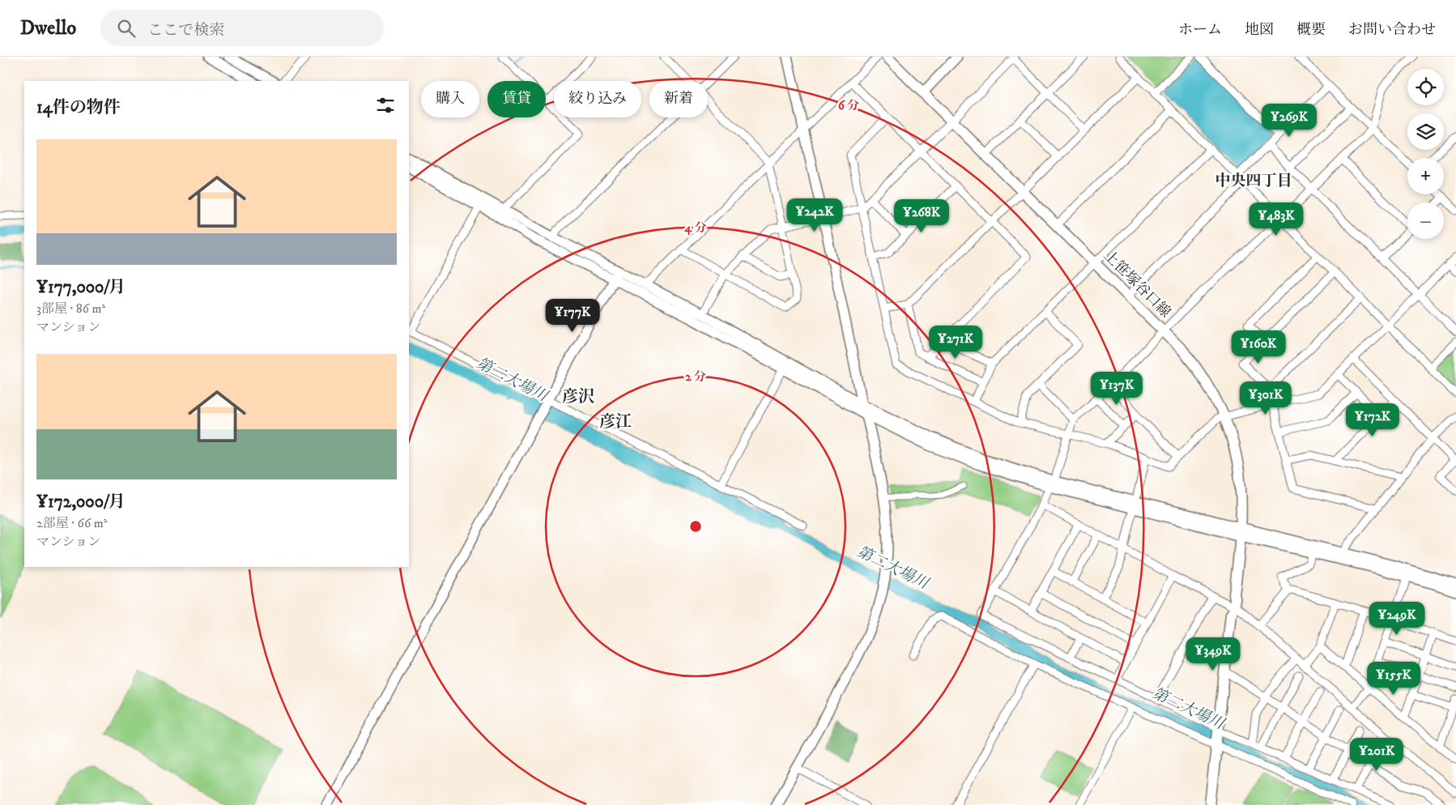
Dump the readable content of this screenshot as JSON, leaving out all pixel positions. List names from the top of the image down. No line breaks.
{"streets":{"main road":["上笹塚谷口線"]},"districts":["中央四丁目","彦沢","彦江"],"water":["第二大場川"],"page":{"header":"Dwello","search":"ここで検索","nav":["ホーム","地図","概要","お問い合わせ"],"map_buttons":["+","−"],"chip":["購入","賃貸","絞り込み","新着"],"heading":"14件の物件","price":["¥269K","¥242K","¥268K","¥483K","¥177K","¥271K","¥160K","¥137K","¥301K","¥172K","¥249K","¥349K","¥155K","¥201K"],"list":[{"name":"¥177,000/月","note":"3部屋 · 86 m² · マンション"},{"name":"¥172,000/月","note":"2部屋 · 66 m² · マンション"}]},"rings":["6 分","4 分","2 分"]}
